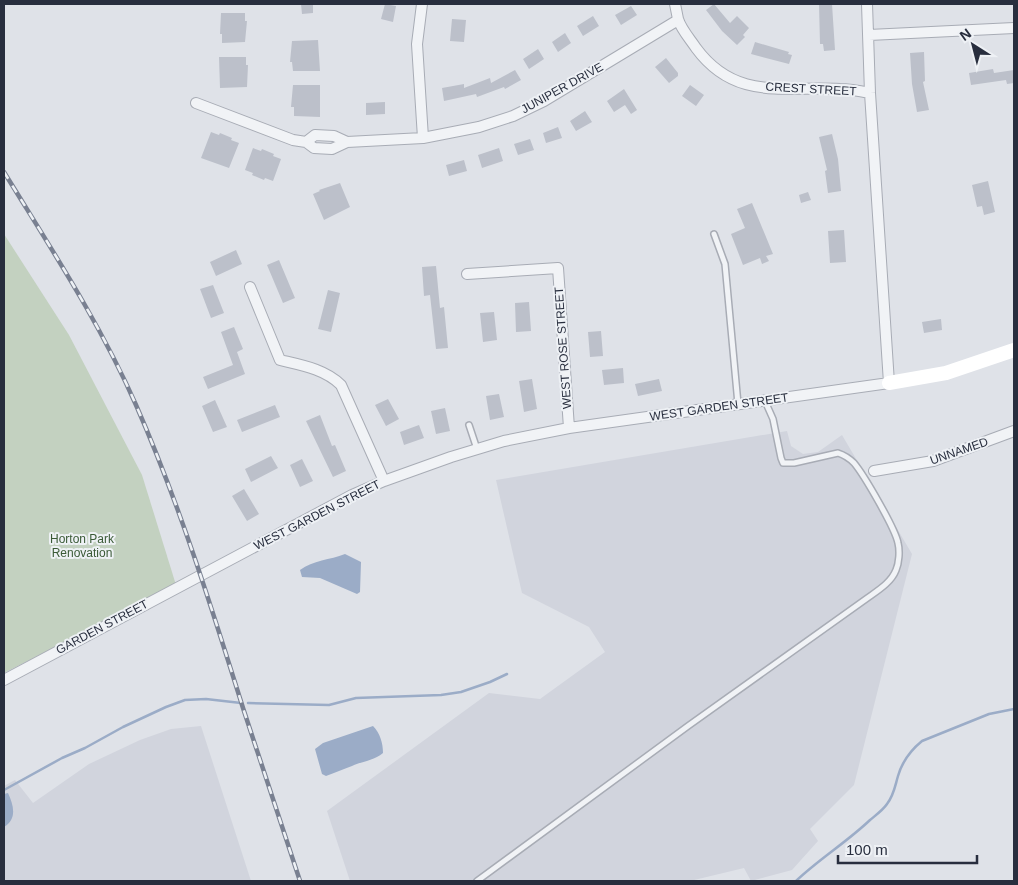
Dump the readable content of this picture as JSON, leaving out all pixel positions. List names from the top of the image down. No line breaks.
{"streets":{"street":["JUNIPER DRIVE","CREST STREET","WEST ROSE STREET","WEST GARDEN STREET","UNNAMED","GARDEN STREET"]},"crossings":[["JUNIPER DRIVE","CREST STREET"],["WEST ROSE STREET","WEST GARDEN STREET"],["WEST GARDEN STREET","GARDEN STREET"]],"parks":["Horton Park Renovation"],"scale_bar":"100 m","north":"top left"}
